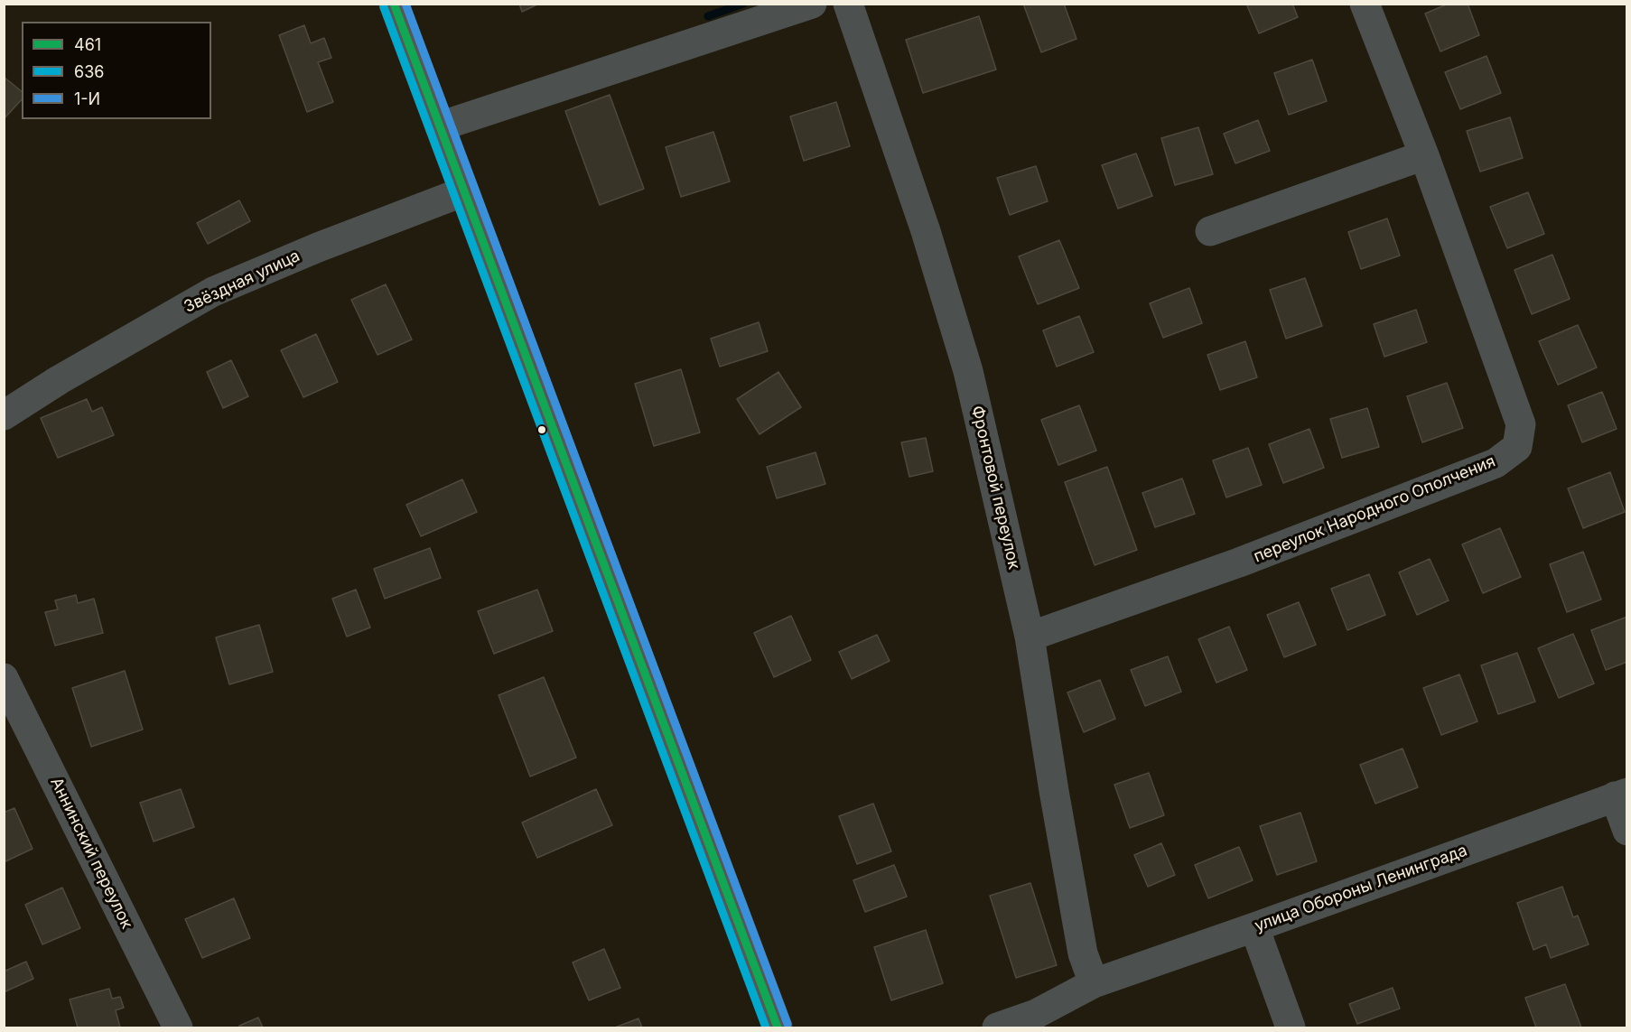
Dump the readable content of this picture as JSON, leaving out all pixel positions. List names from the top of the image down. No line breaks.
{"streets":{"street":["Звёздная улица","Фронтовой переулок","переулок Народного Ополчения","Аннинский переулок","улица Обороны Ленинграда"]},"crossings":[["Фронтовой переулок","переулок Народного Ополчения"],["Фронтовой переулок","улица Обороны Ленинграда"]],"lines":["transit line 461","transit line 1-И","transit line 636"],"legend":["461","636","1-И"]}
